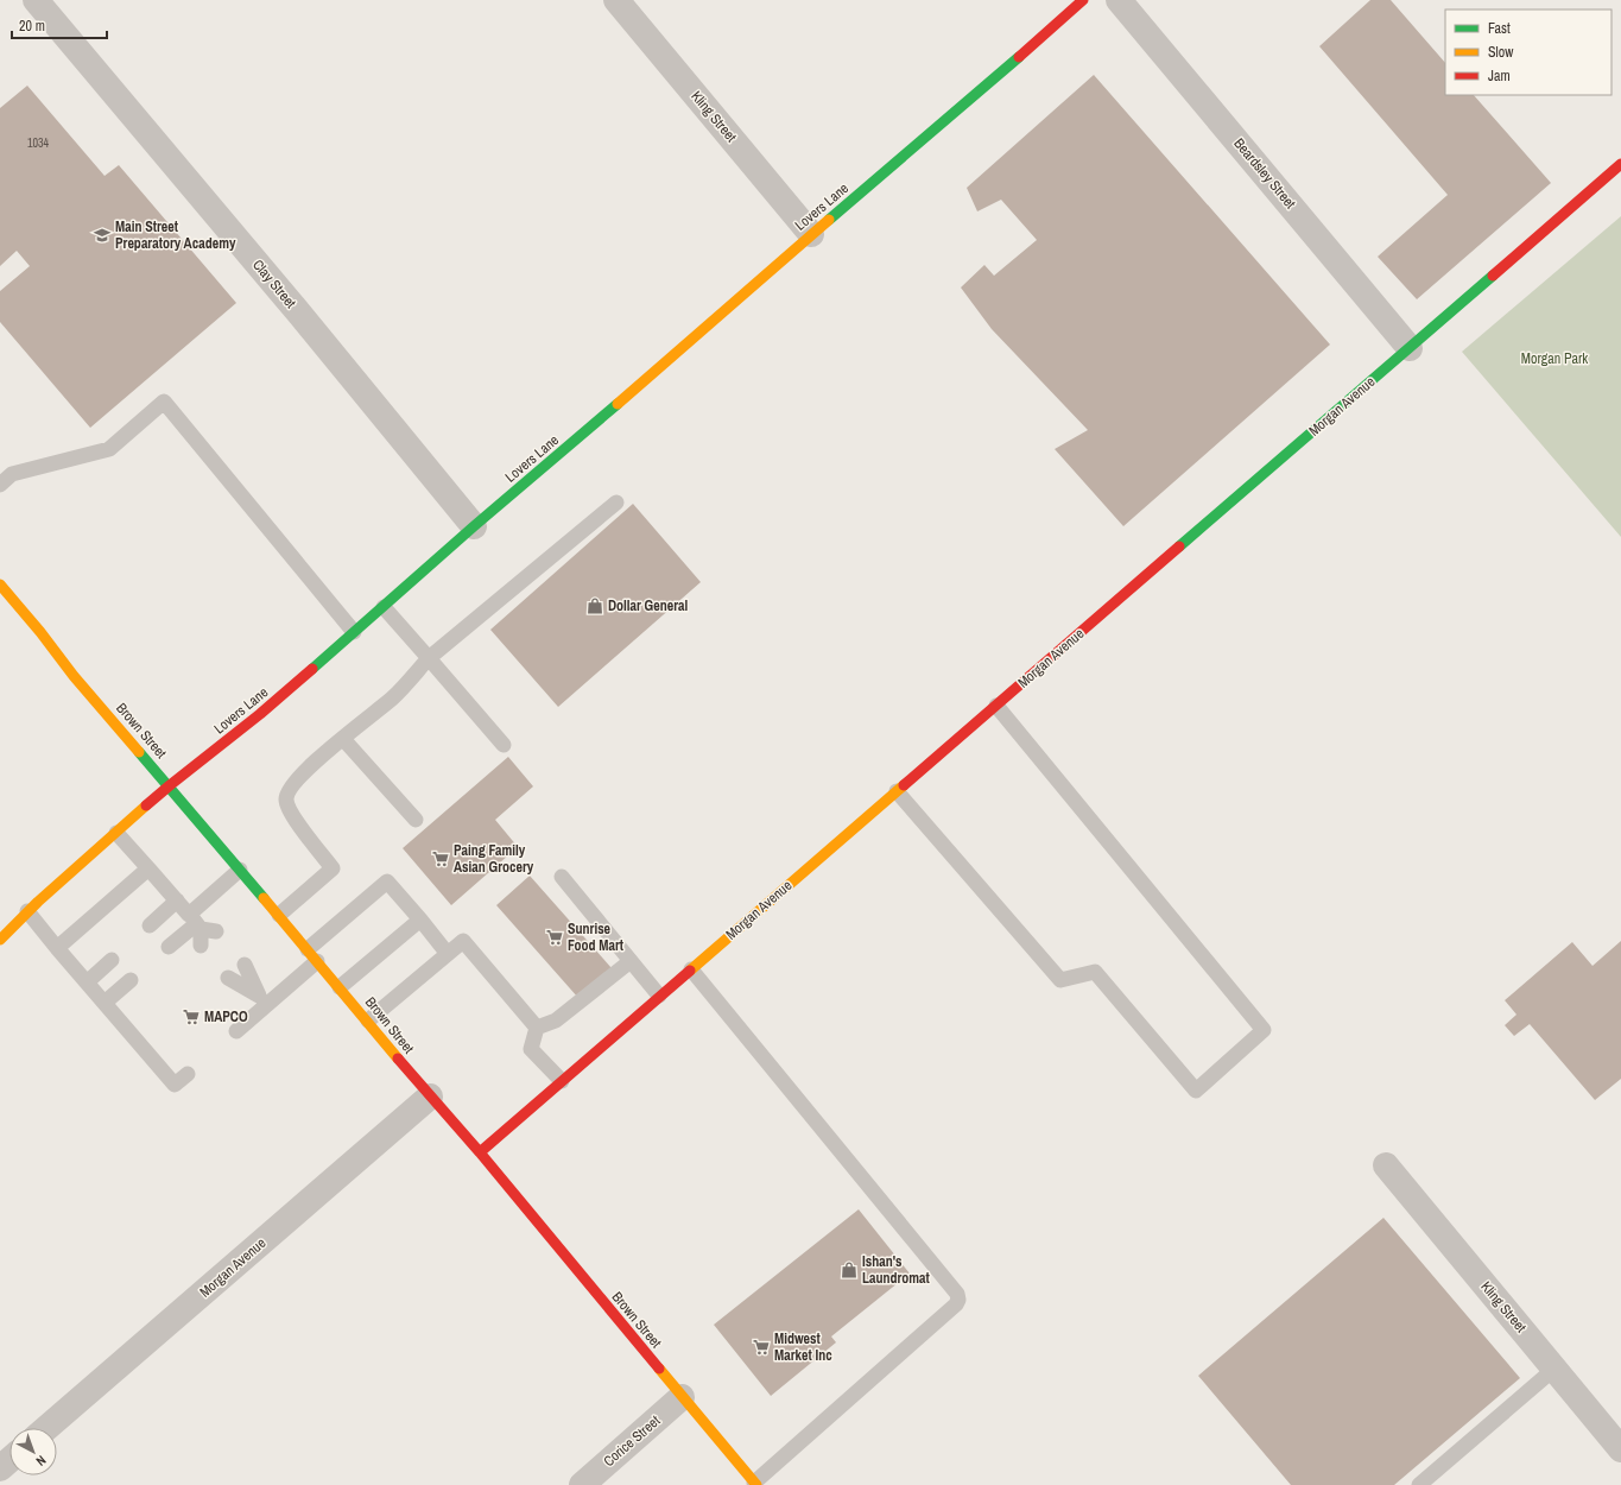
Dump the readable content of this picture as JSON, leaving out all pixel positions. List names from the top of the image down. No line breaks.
{"streets":{"street":["Kling Street","Beardsley Street","Lovers Lane","Clay Street","Morgan Avenue","Brown Street","Corice Street"]},"crossings":[["Kling Street","Lovers Lane"],["Beardsley Street","Morgan Avenue"],["Lovers Lane","Clay Street"],["Lovers Lane","Brown Street"],["Morgan Avenue","Brown Street"],["Brown Street","Corice Street"]],"parks":["Morgan Park"],"places":{"school or university":["Main Street Preparatory Academy"],"shop":["Dollar General","Ishan's Laundromat"],"supermarket":["Paing Family Asian Grocery","Sunrise Food Mart","MAPCO","Midwest Market Inc"]},"house_numbers":["1034"],"legend":["Fast","Slow","Jam"],"scale_bar":"20 m","north":"bottom right"}
